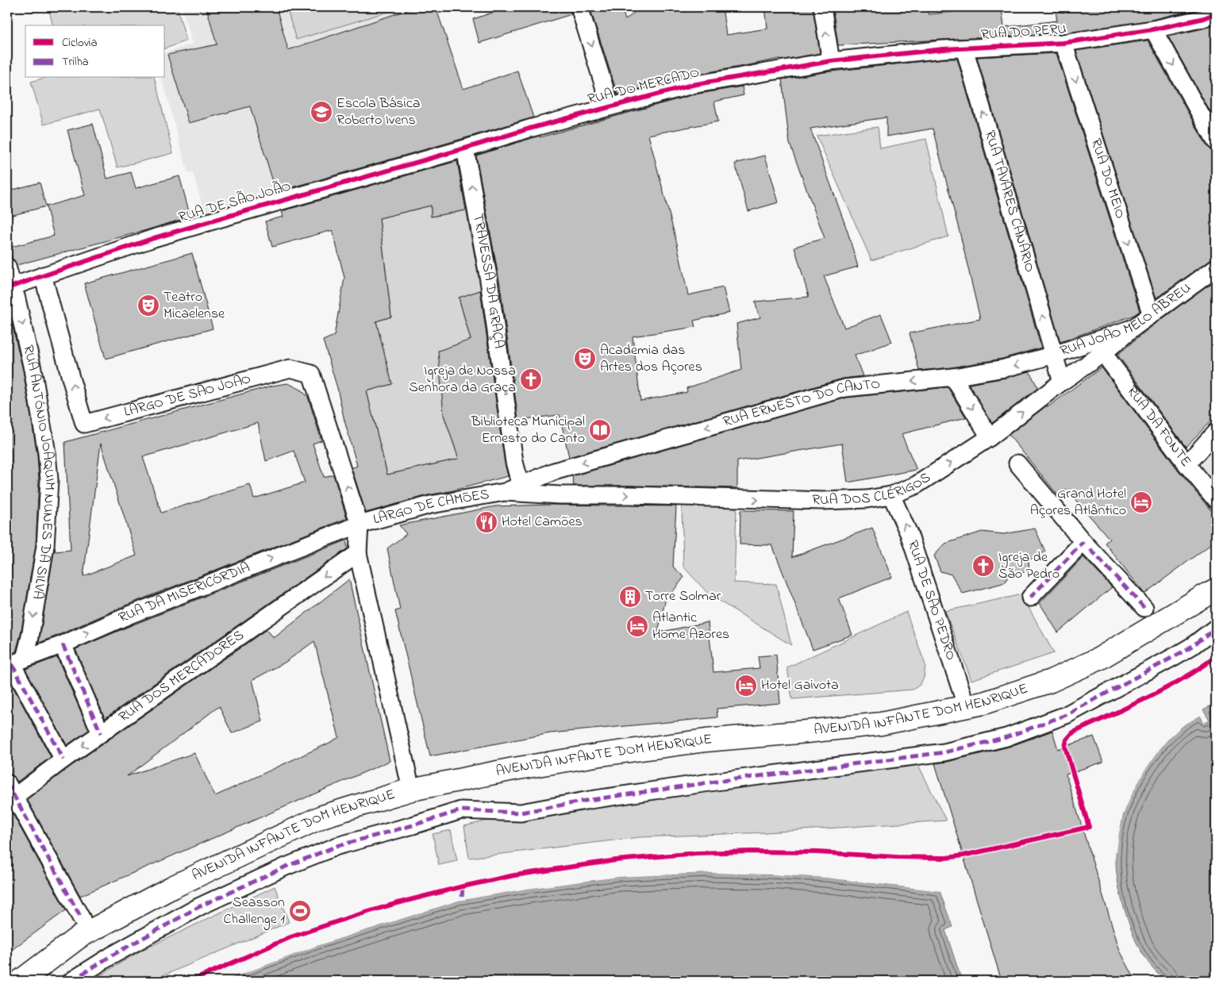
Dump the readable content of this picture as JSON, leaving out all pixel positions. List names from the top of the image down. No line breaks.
{"streets":{"main road":["AVENIDA INFANTE DOM HENRIQUE"],"street":["RUA DO PERU","RUA DO MERCADO","RUA DO MEIO","RUA TAVARES CANÁRIO","RUA DE SÃO JOÃO","TRAVESSA DA GRAÇA","RUA JOÃO MELO ABREU","LARGO DE SÃO JOÃO","RUA ERNESTO DO CANTO","RUA DA FONTE","RUA ANTÓNIO JOAQUIM NUNES DA SILVA","RUA DOS CLÉRIGOS","LARGO DE CAMÕES","RUA DA MISERICÓRDIA","RUA DE SÃO PEDRO","RUA DOS MERCADORES"]},"crossings":[["RUA DO PERU","RUA DO MERCADO"],["RUA DO PERU","RUA DO MEIO"],["RUA DO PERU","RUA TAVARES CANÁRIO"],["RUA DO MERCADO","RUA DE SÃO JOÃO"],["RUA DO MERCADO","TRAVESSA DA GRAÇA"],["RUA DO MEIO","RUA JOÃO MELO ABREU"],["RUA TAVARES CANÁRIO","RUA JOÃO MELO ABREU"],["RUA TAVARES CANÁRIO","RUA ERNESTO DO CANTO"],["RUA TAVARES CANÁRIO","RUA DOS CLÉRIGOS"],["RUA DE SÃO JOÃO","TRAVESSA DA GRAÇA"],["RUA DE SÃO JOÃO","LARGO DE SÃO JOÃO"],["RUA DE SÃO JOÃO","RUA ANTÓNIO JOAQUIM NUNES DA SILVA"],["TRAVESSA DA GRAÇA","LARGO DE CAMÕES"],["RUA JOÃO MELO ABREU","RUA ERNESTO DO CANTO"],["RUA JOÃO MELO ABREU","RUA DOS CLÉRIGOS"],["LARGO DE SÃO JOÃO","LARGO DE CAMÕES"],["LARGO DE SÃO JOÃO","RUA DA MISERICÓRDIA"],["RUA ERNESTO DO CANTO","LARGO DE CAMÕES"],["RUA DA FONTE","RUA DOS CLÉRIGOS"],["RUA ANTÓNIO JOAQUIM NUNES DA SILVA","RUA DA MISERICÓRDIA"],["RUA DOS CLÉRIGOS","LARGO DE CAMÕES"],["RUA DOS CLÉRIGOS","RUA DE SÃO PEDRO"],["LARGO DE CAMÕES","RUA DA MISERICÓRDIA"],["RUA DE SÃO PEDRO","AVENIDA INFANTE DOM HENRIQUE"]],"one_way":["RUA TAVARES CANÁRIO","TRAVESSA DA GRAÇA","RUA ERNESTO DO CANTO","RUA ANTÓNIO JOAQUIM NUNES DA SILVA","RUA DOS CLÉRIGOS","RUA DA MISERICÓRDIA","RUA DOS MERCADORES"],"places":{"school or university":["Escola Básica Roberto Ivens"],"theatre":["Teatro Micaelense","Academia das Artes dos Açores"],"church":["Igreja de Nossa Senhora da Graça","Igreja de São Pedro"],"library":["Biblioteca Municipal Ernesto do Canto"],"hotel":["Grand Hotel Açores Atlântico","Atlantic Home Azores","Hotel Gaivota"],"restaurant":["Hotel Camões"],"building":["Torre Solmar"],"sports":["Seasson Challenge 1"]},"legend":["Ciclovia","Trilha"]}
